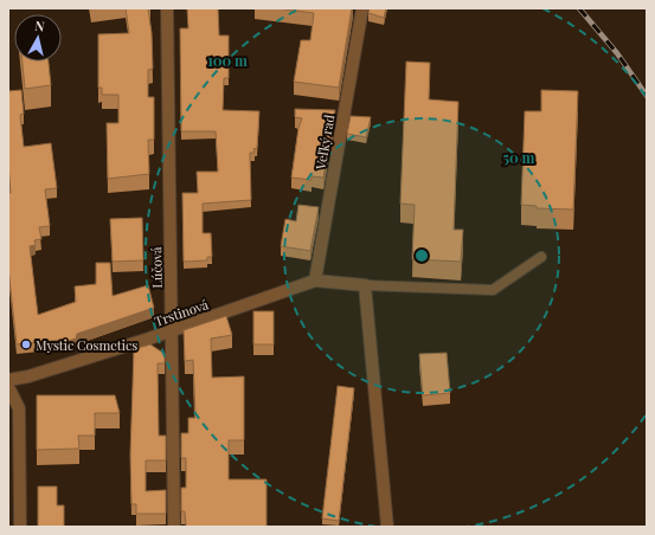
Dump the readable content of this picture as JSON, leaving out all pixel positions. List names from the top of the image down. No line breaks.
{"streets":{"street":["Veľký rad","Lúčová","Trstinová"]},"crossings":[["Veľký rad","Trstinová"],["Lúčová","Trstinová"]],"places":["Mystic Cosmetics"],"north":"top","rings":["100 m","50 m"]}
